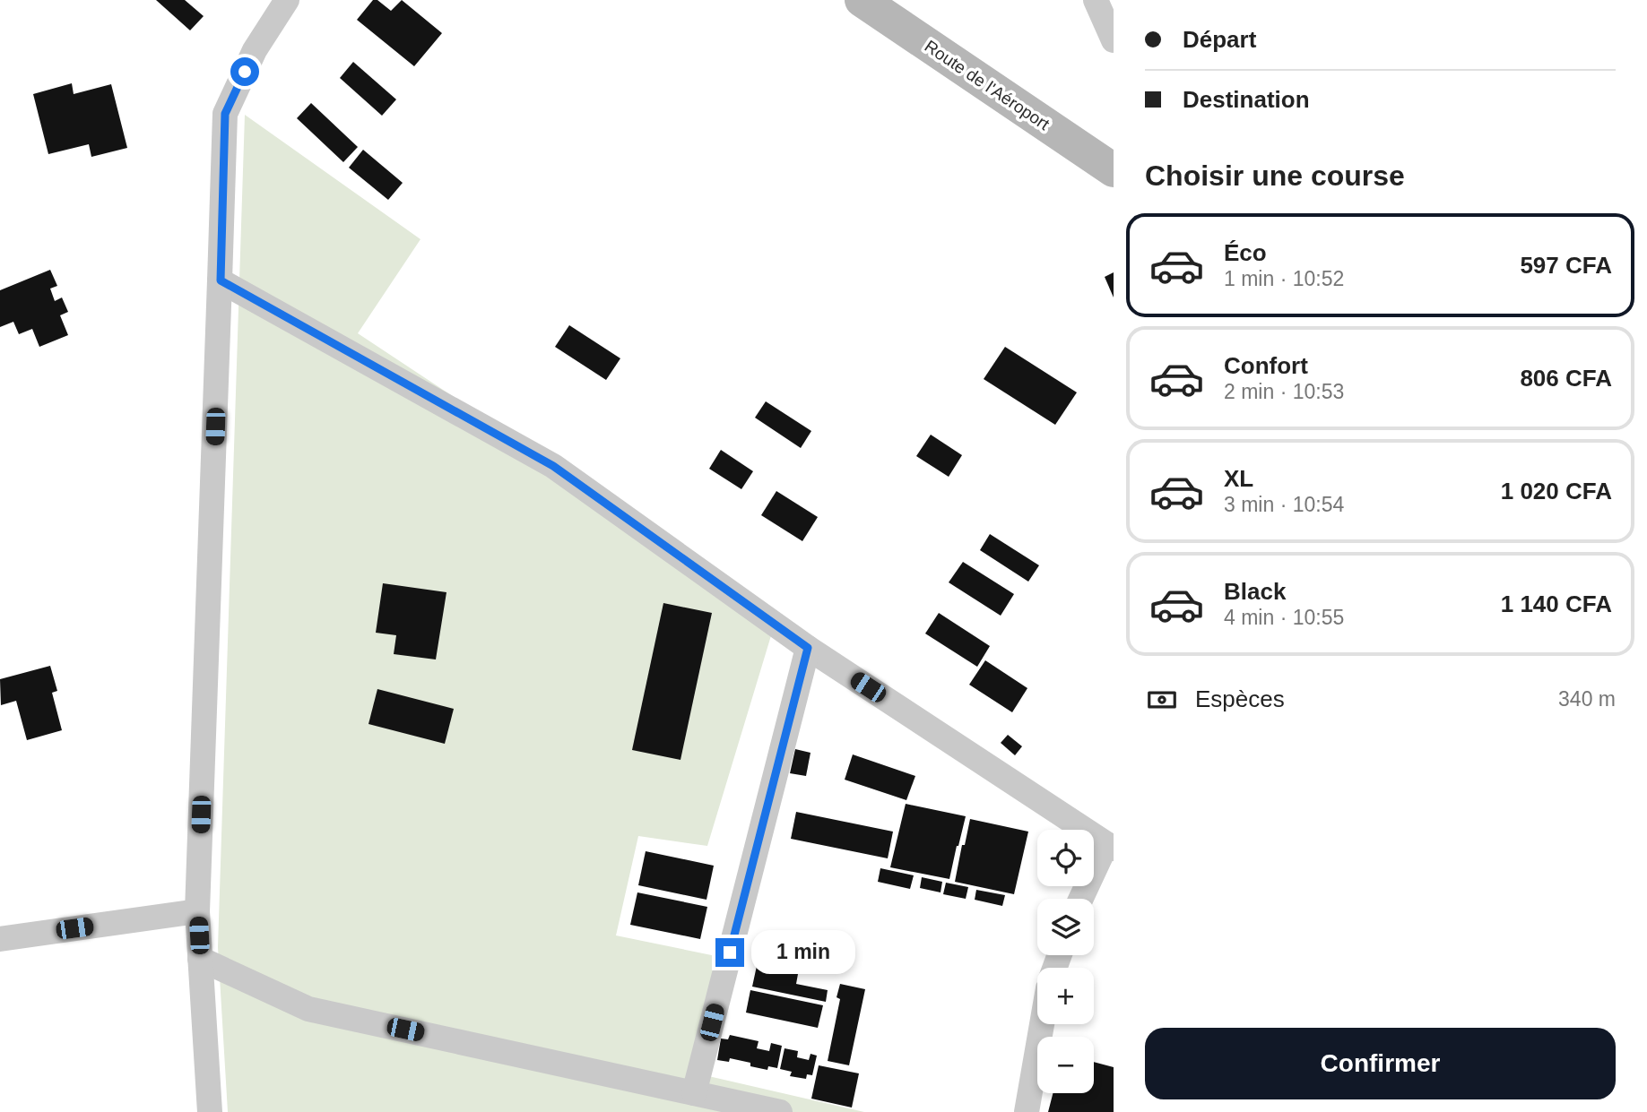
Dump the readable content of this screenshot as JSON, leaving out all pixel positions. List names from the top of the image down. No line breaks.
{"streets":{"main road":["Route de l'Aéroport"]},"page":{"banner":["Départ","Destination"],"heading":"Choisir une course","list":[{"name":"Éco","note":"1 min · 10:52","value":"597 CFA"},{"name":"Confort","note":"2 min · 10:53","value":"806 CFA"},{"name":"XL","note":"3 min · 10:54","value":"1 020 CFA"},{"name":"Black","note":"4 min · 10:55","value":"1 140 CFA"}],"pay":["Espèces","340 m"],"map_buttons":["+","−"],"bubble":"1 min","buttons":"Confirmer"}}
